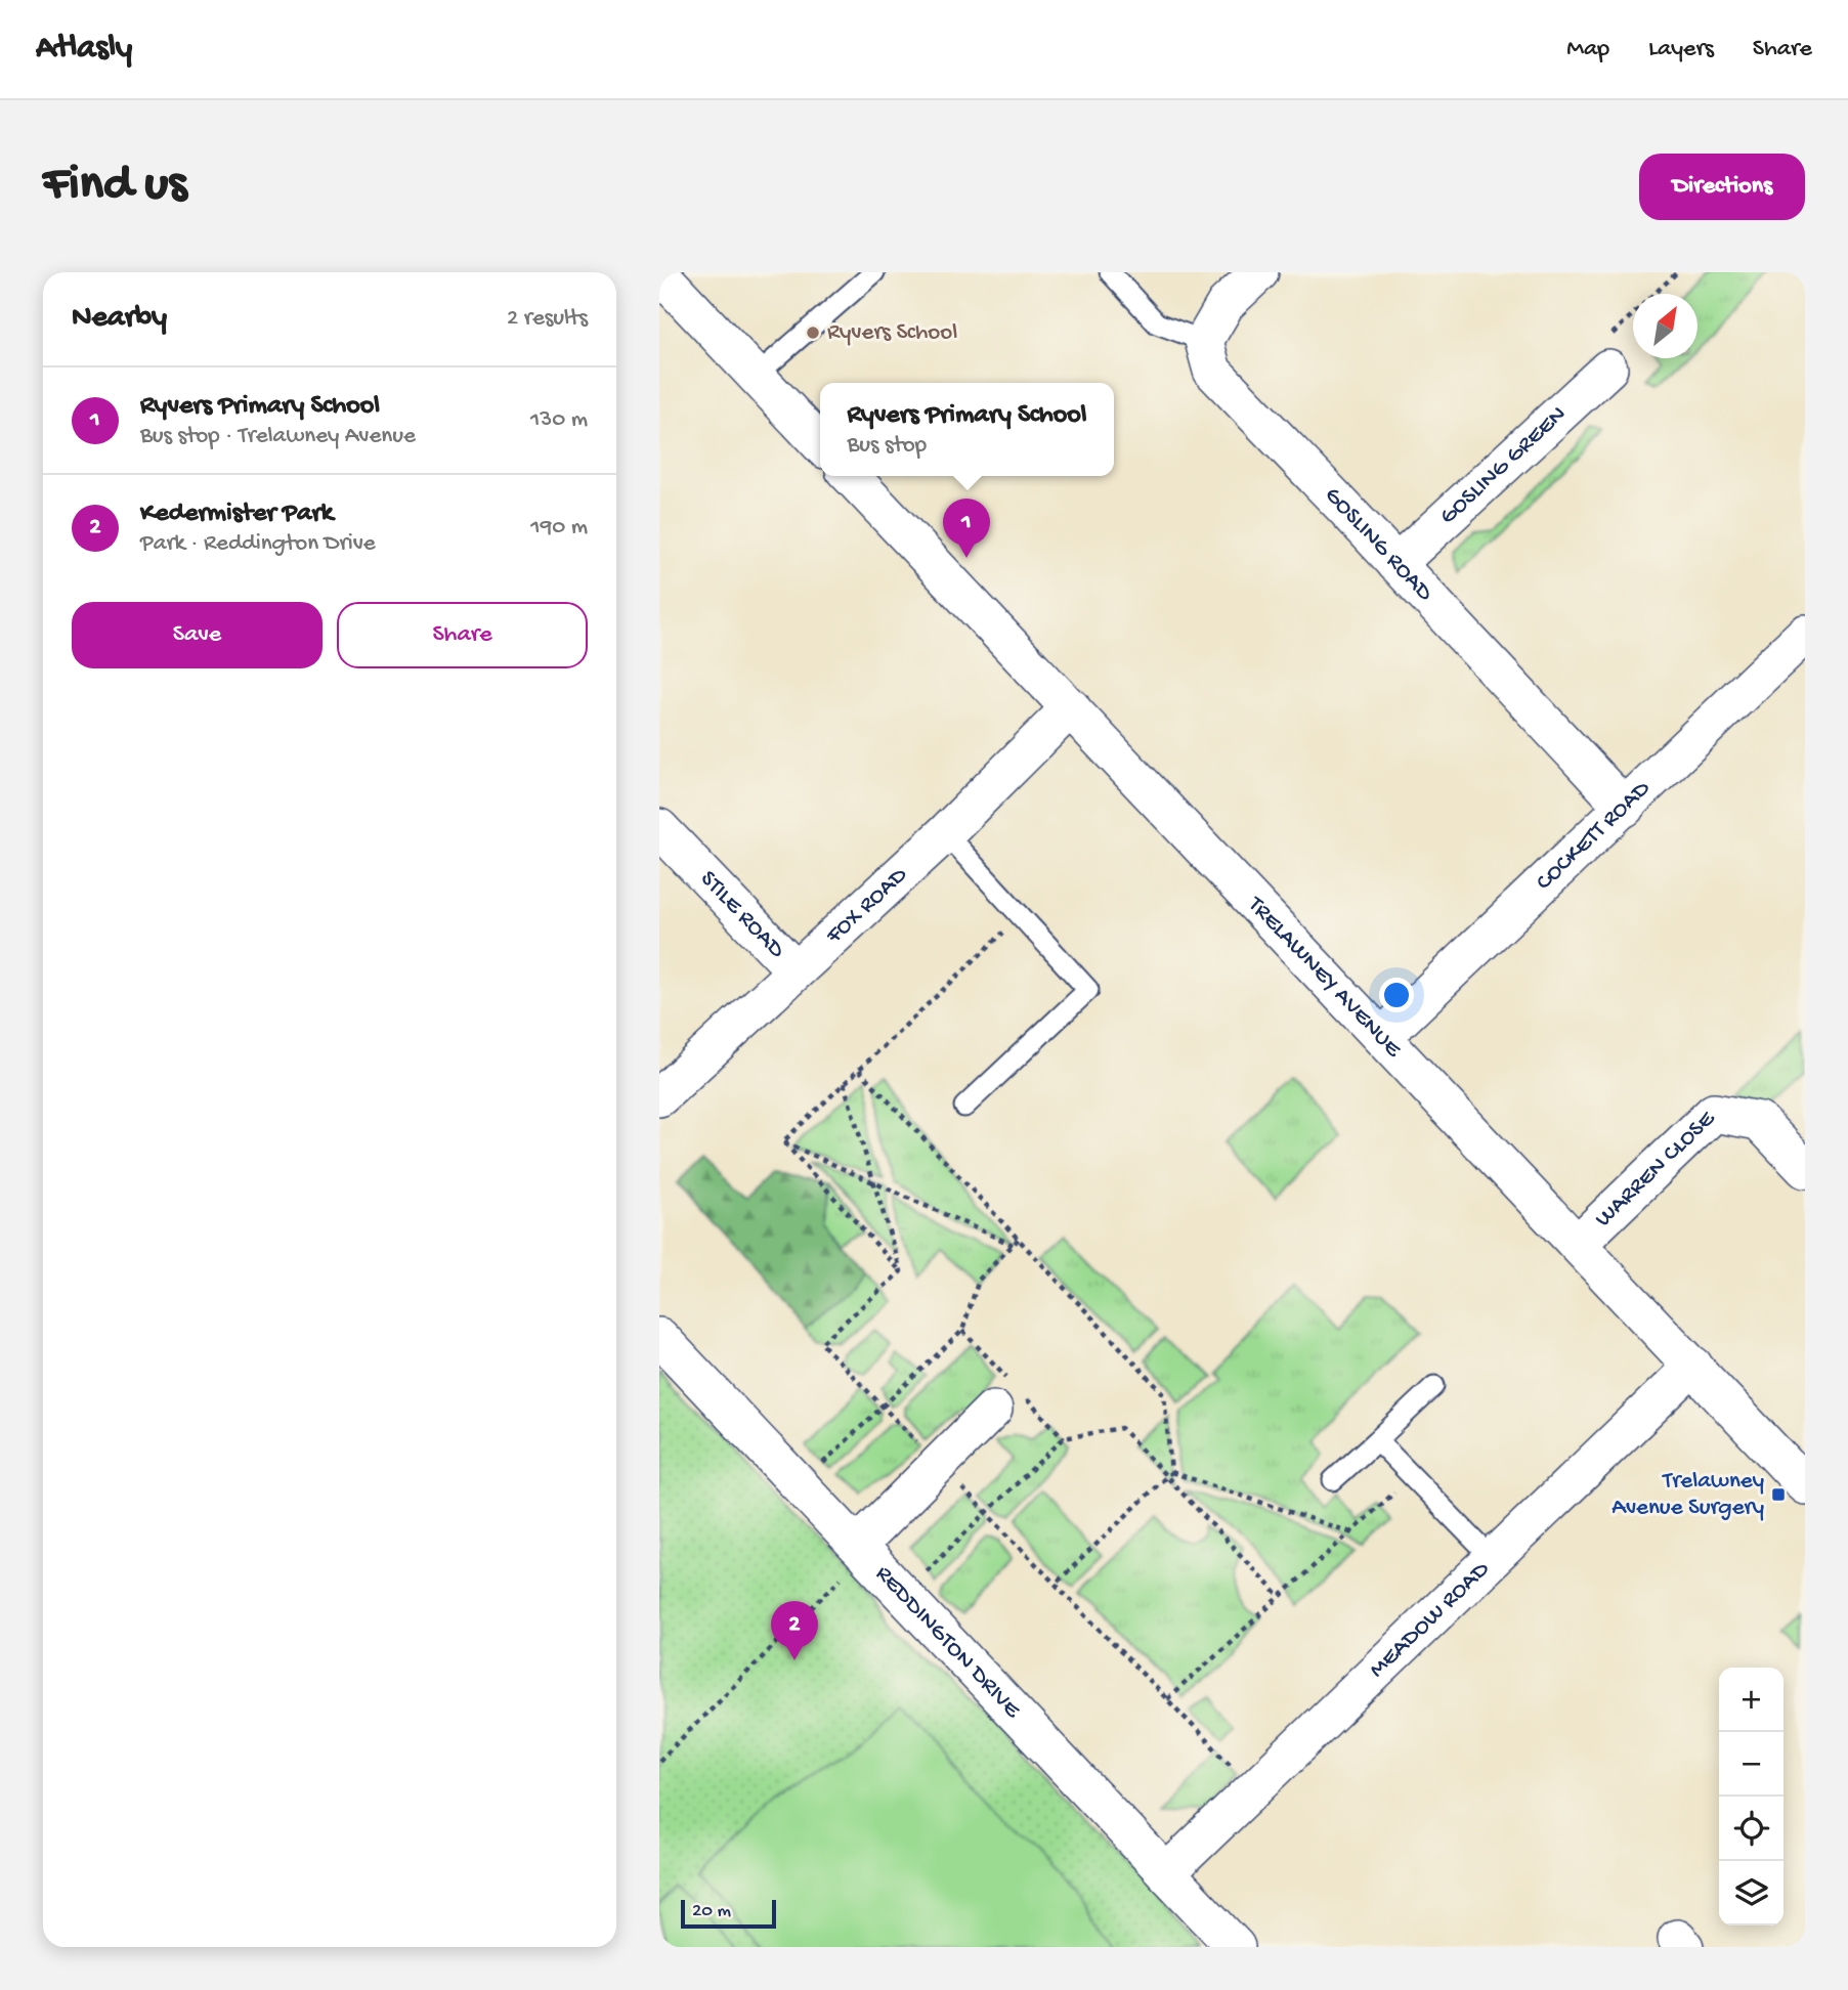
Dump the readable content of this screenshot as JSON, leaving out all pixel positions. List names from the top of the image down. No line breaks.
{"streets":{"street":["GOSLING GREEN","GOSLING ROAD","COCKETT ROAD","FOX ROAD","STILE ROAD","TRELAWNEY AVENUE","WARREN CLOSE","MEADOW ROAD","REDDINGTON DRIVE"]},"crossings":[["GOSLING GREEN","GOSLING ROAD"],["GOSLING ROAD","COCKETT ROAD"],["COCKETT ROAD","TRELAWNEY AVENUE"],["FOX ROAD","STILE ROAD"],["FOX ROAD","TRELAWNEY AVENUE"],["TRELAWNEY AVENUE","WARREN CLOSE"],["TRELAWNEY AVENUE","MEADOW ROAD"],["MEADOW ROAD","REDDINGTON DRIVE"]],"places":{"other":["Ryvers School"],"transit":["Trelawney Avenue Surgery"]},"scale_bar":"20 m","north":"top right","page":{"header":"Atlasly","nav":["Map","Layers","Share"],"buttons":["Directions",["Save","Share"]],"title":"Find us","heading":["Nearby","2 results"],"list":[{"mark":"1","name":"Ryvers Primary School","note":"Bus stop · Trelawney Avenue","value":"130 m"},{"mark":"2","name":"Kedermister Park","note":"Park · Reddington Drive","value":"190 m"}],"popup":["Ryvers Primary School","Bus stop"],"pins":["1","2"],"map_buttons":["+","−"],"scale":"20 m"}}
